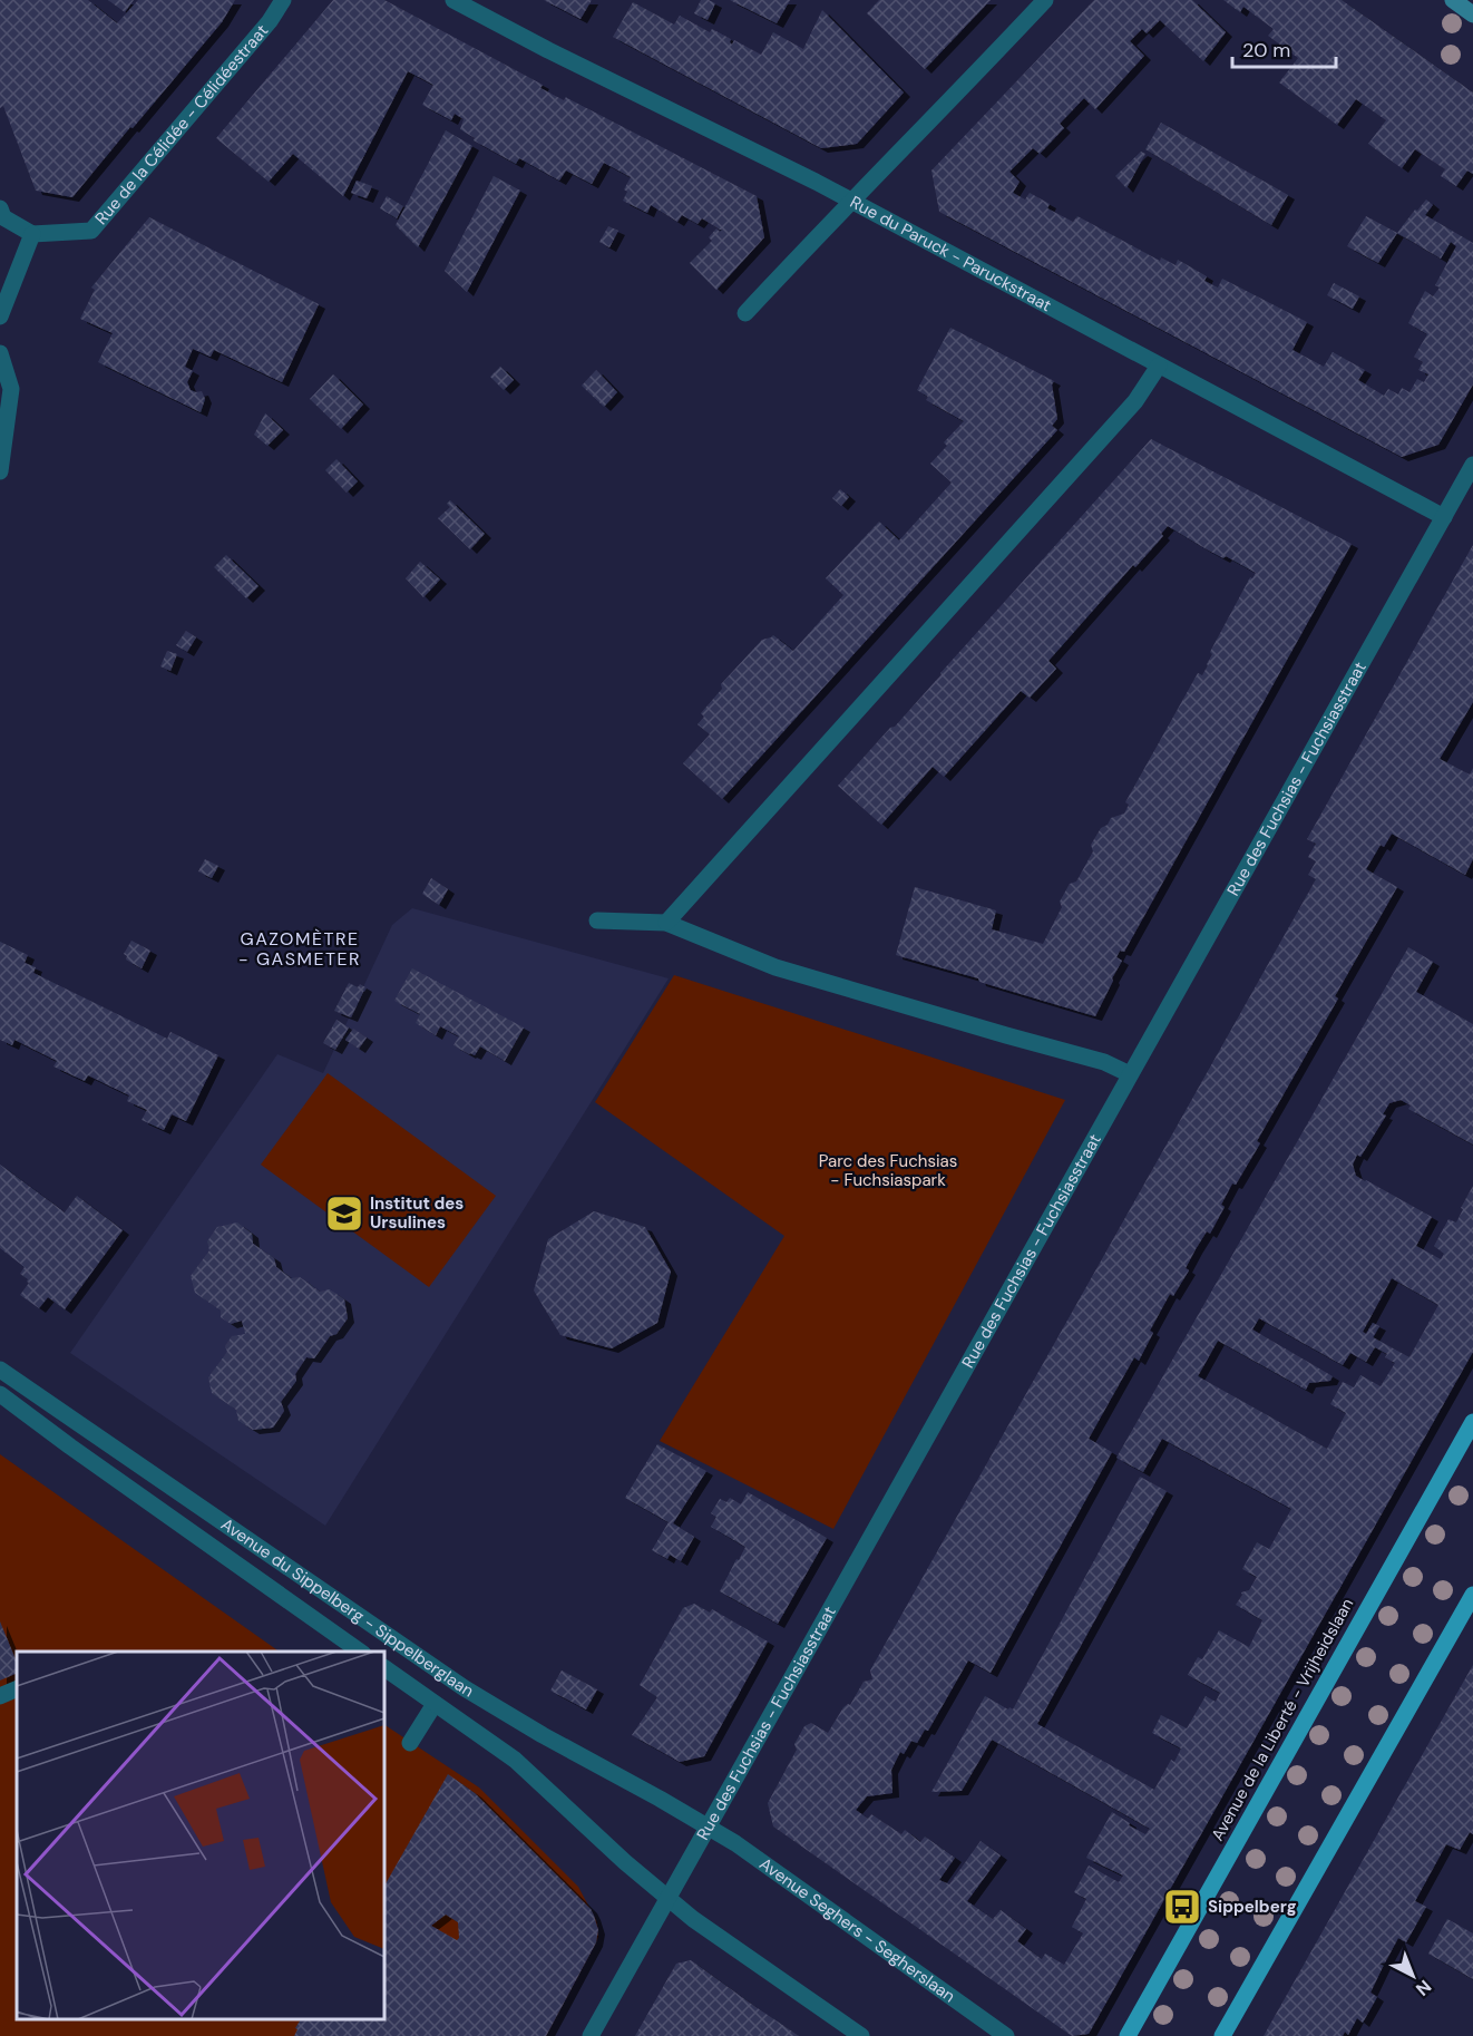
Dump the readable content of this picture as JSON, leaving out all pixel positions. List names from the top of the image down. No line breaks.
{"streets":{"main road":["Avenue de la Liberté - Vrijheidslaan"],"street":["Rue de la Célidée - Célidéestraat","Rue du Paruck - Paruckstraat","Rue des Fuchsias - Fuchsiasstraat","Avenue du Sippelberg - Sippelberglaan","Avenue Seghers - Segherslaan"]},"crossings":[["Rue du Paruck - Paruckstraat","Rue des Fuchsias - Fuchsiasstraat"],["Rue des Fuchsias - Fuchsiasstraat","Avenue du Sippelberg - Sippelberglaan"],["Rue des Fuchsias - Fuchsiasstraat","Avenue Seghers - Segherslaan"],["Avenue du Sippelberg - Sippelberglaan","Avenue Seghers - Segherslaan"]],"districts":["GAZOMÈTRE - GASMETER"],"parks":["Parc des Fuchsias - Fuchsiaspark"],"places":{"school or university":["Institut des Ursulines"],"bus stop":["Sippelberg"]},"scale_bar":"20 m","north":"bottom right"}
